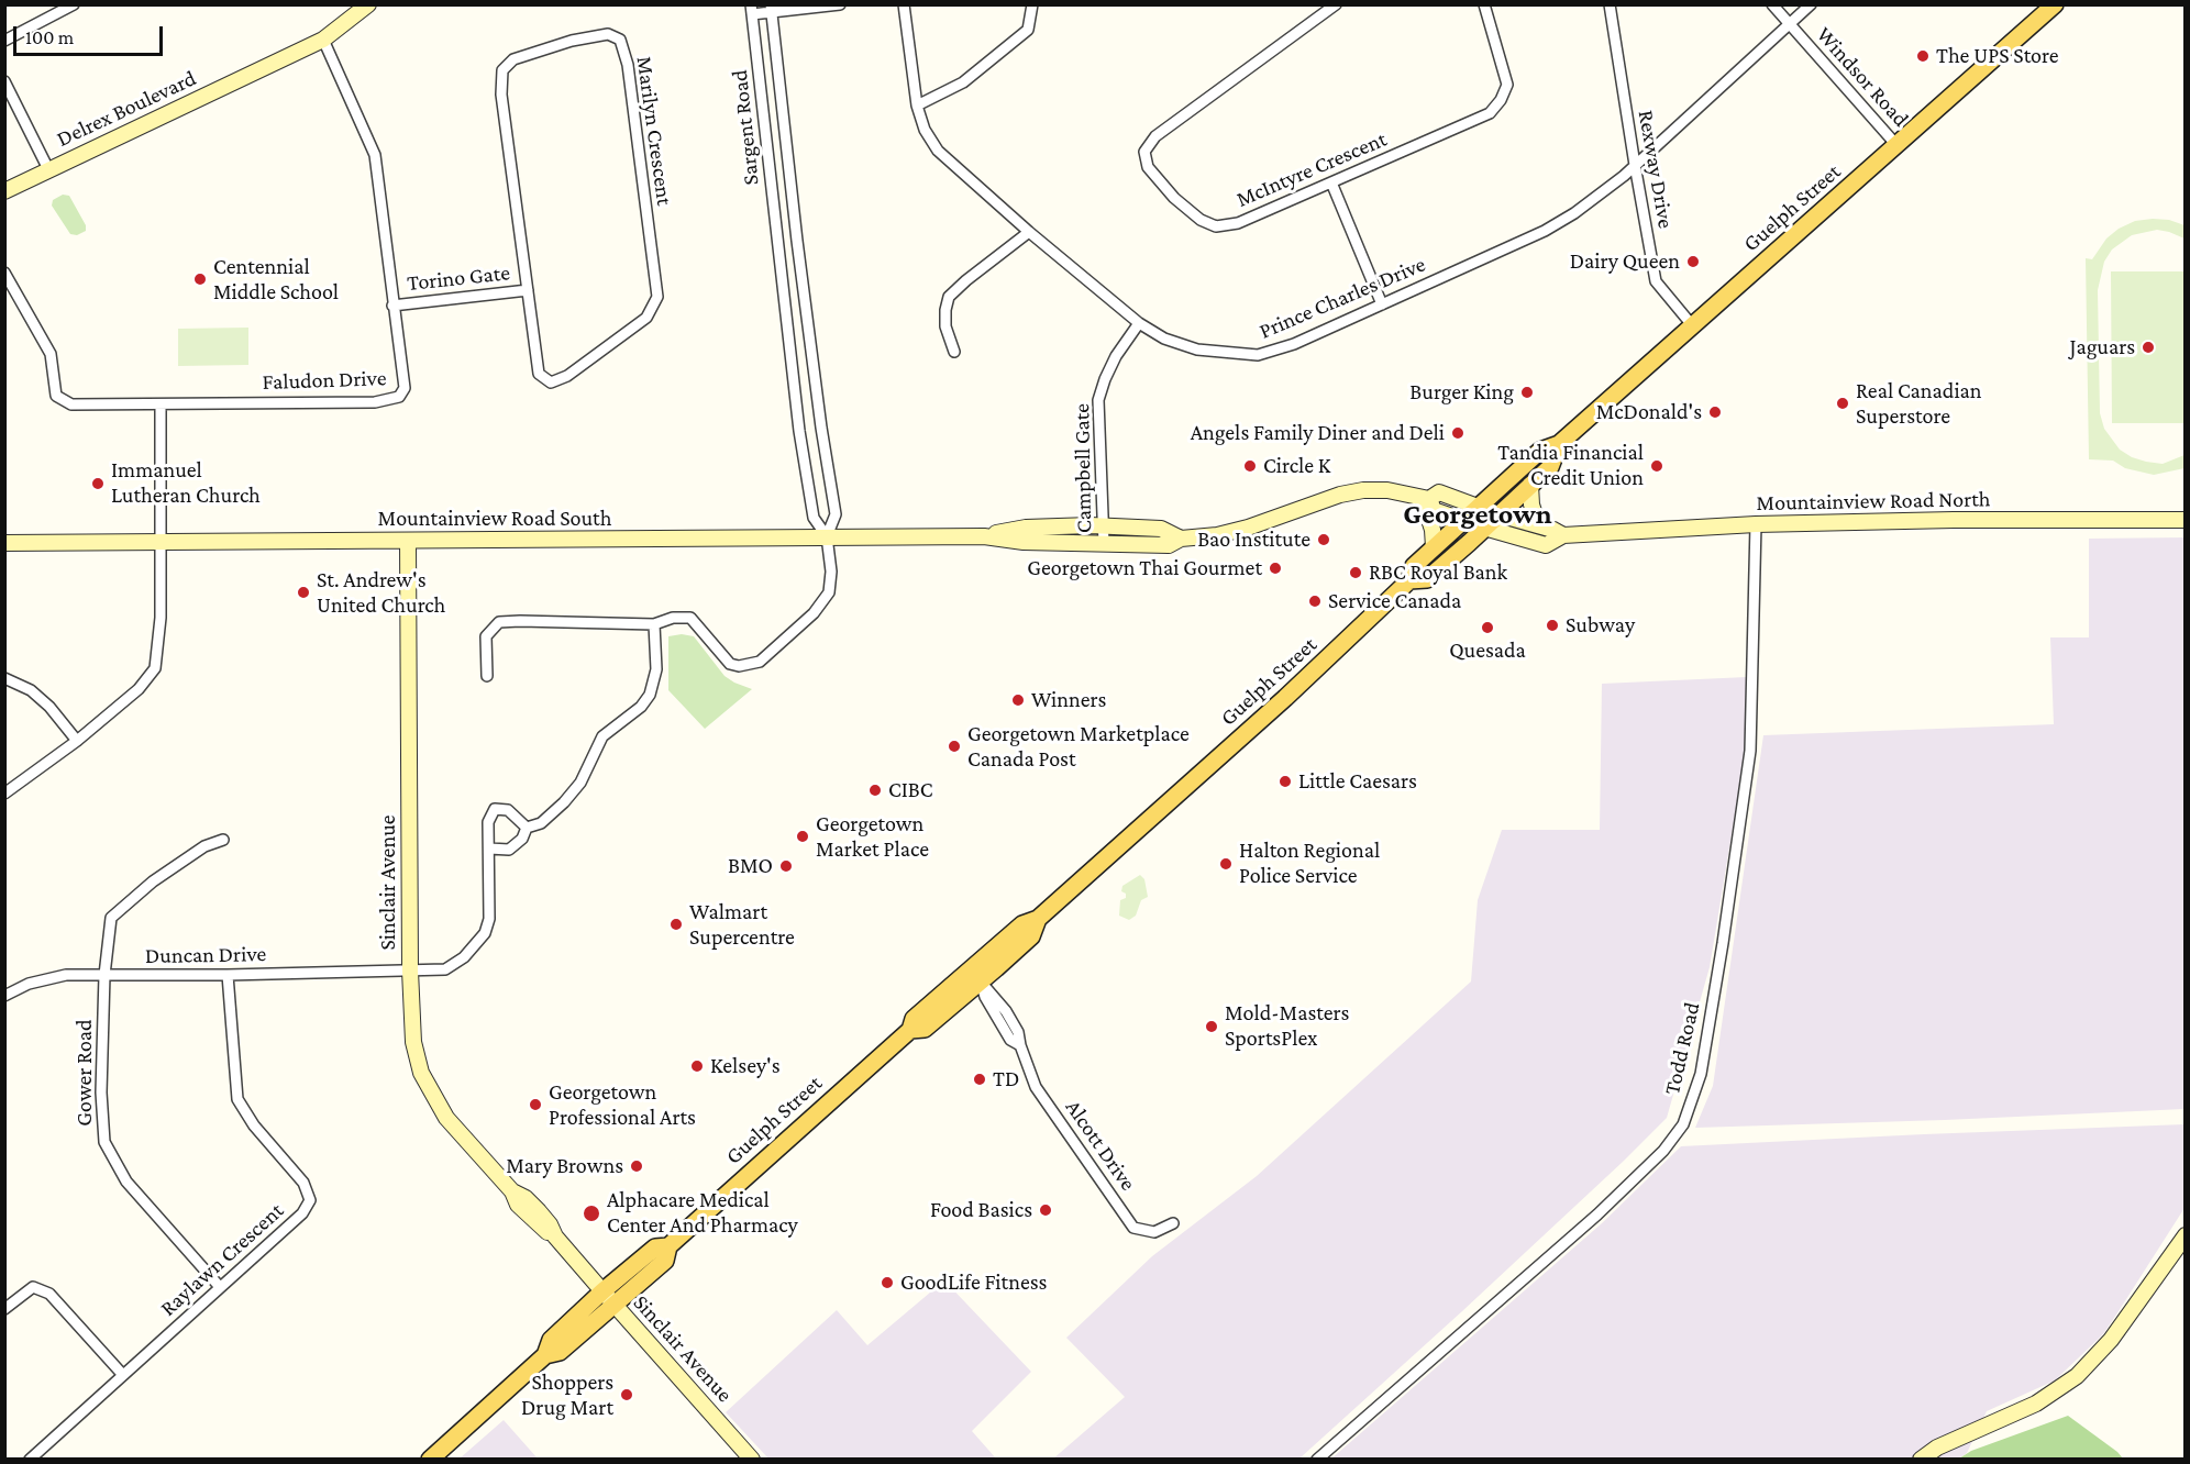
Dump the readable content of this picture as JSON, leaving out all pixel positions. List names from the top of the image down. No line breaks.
{"streets":{"main road":["Delrex Boulevard","Guelph Street","Mountainview Road North","Mountainview Road South","Sinclair Avenue"],"street":["Windsor Road","Sargent Road","Marilyn Crescent","McIntyre Crescent","Rexway Drive","Torino Gate","Prince Charles Drive","Faludon Drive","Campbell Gate","Duncan Drive","Todd Road","Gower Road","Alcott Drive","Raylawn Crescent"]},"crossings":[["Windsor Road","Guelph Street"],["Windsor Road","Prince Charles Drive"],["Delrex Boulevard","Faludon Drive"],["Sargent Road","Mountainview Road South"],["Marilyn Crescent","Torino Gate"],["Rexway Drive","Guelph Street"],["Rexway Drive","Prince Charles Drive"],["Guelph Street","Mountainview Road North"],["Guelph Street","Mountainview Road South"],["Guelph Street","Sinclair Avenue"],["Guelph Street","Alcott Drive"],["Torino Gate","Faludon Drive"],["Prince Charles Drive","Campbell Gate"],["Campbell Gate","Mountainview Road South"],["Mountainview Road North","Mountainview Road South"],["Mountainview Road North","Todd Road"],["Mountainview Road South","Sinclair Avenue"],["Sinclair Avenue","Duncan Drive"],["Duncan Drive","Gower Road"],["Duncan Drive","Raylawn Crescent"],["Gower Road","Raylawn Crescent"]],"districts":["Georgetown"],"places":["The UPS Store","Dairy Queen","Centennial Middle School","Jaguars","Burger King","Real Canadian Superstore","McDonald's","Angels Family Diner and Deli","Circle K","Tandia Financial Credit Union","Immanuel Lutheran Church","Bao Institute","Georgetown Thai Gourmet","RBC Royal Bank","St. Andrew's United Church","Service Canada","Subway","Quesada","Winners","Georgetown Marketplace Canada Post","Little Caesars","CIBC","Georgetown Market Place","Halton Regional Police Service","BMO","Walmart Supercentre","Mold-Masters SportsPlex","Kelsey's","TD","Georgetown Professional Arts","Mary Browns","Food Basics","Alphacare Medical Center And Pharmacy","GoodLife Fitness","Shoppers Drug Mart"],"scale_bar":"100 m"}
